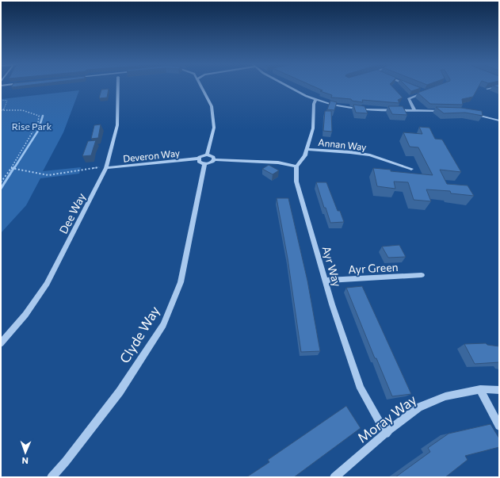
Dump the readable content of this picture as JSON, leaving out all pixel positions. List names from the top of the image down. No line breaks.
{"streets":{"street":["Annan Way","Deveron Way","Dee Way","Ayr Way","Ayr Green","Clyde Way","Moray Way"]},"crossings":[["Deveron Way","Dee Way"],["Ayr Way","Ayr Green"],["Ayr Way","Moray Way"]],"parks":["Rise Park"],"north":"bottom"}
